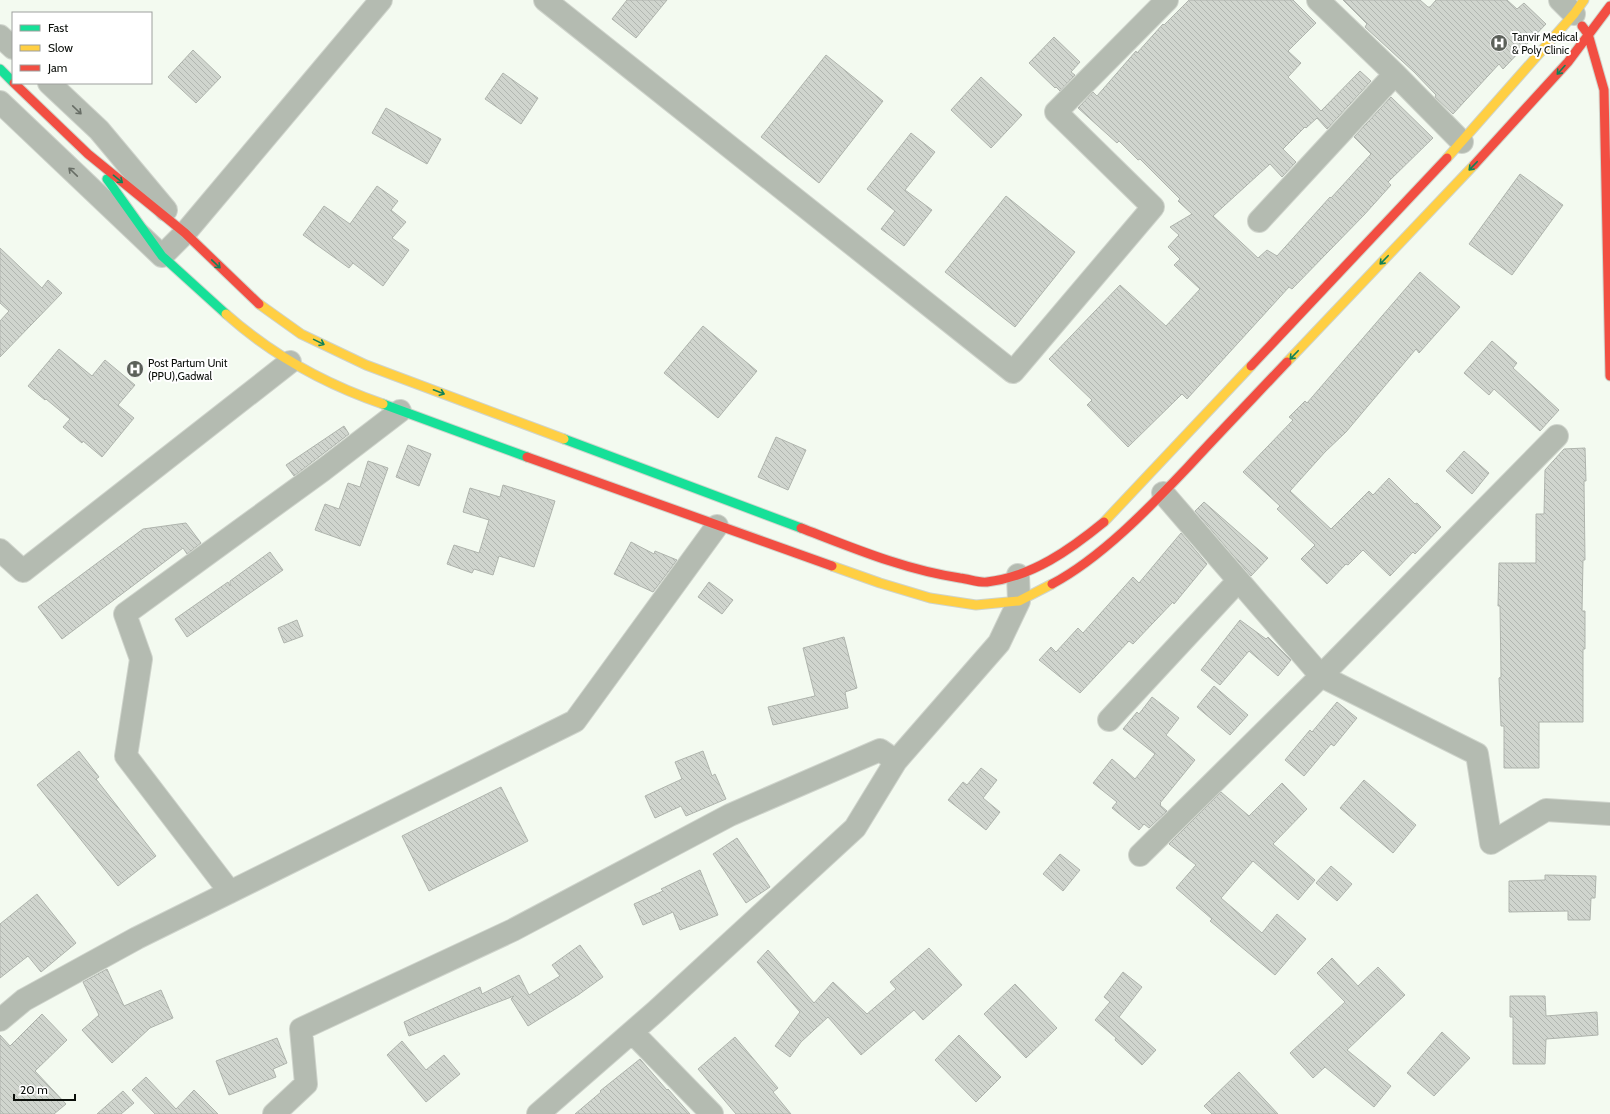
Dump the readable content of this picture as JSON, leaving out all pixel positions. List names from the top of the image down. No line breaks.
{"places":{"hospital":["Tanvir Medical & Poly Clinic","Post Partum Unit (PPU),Gadwal"]},"legend":["Fast","Slow","Jam"],"scale_bar":"20 m"}
